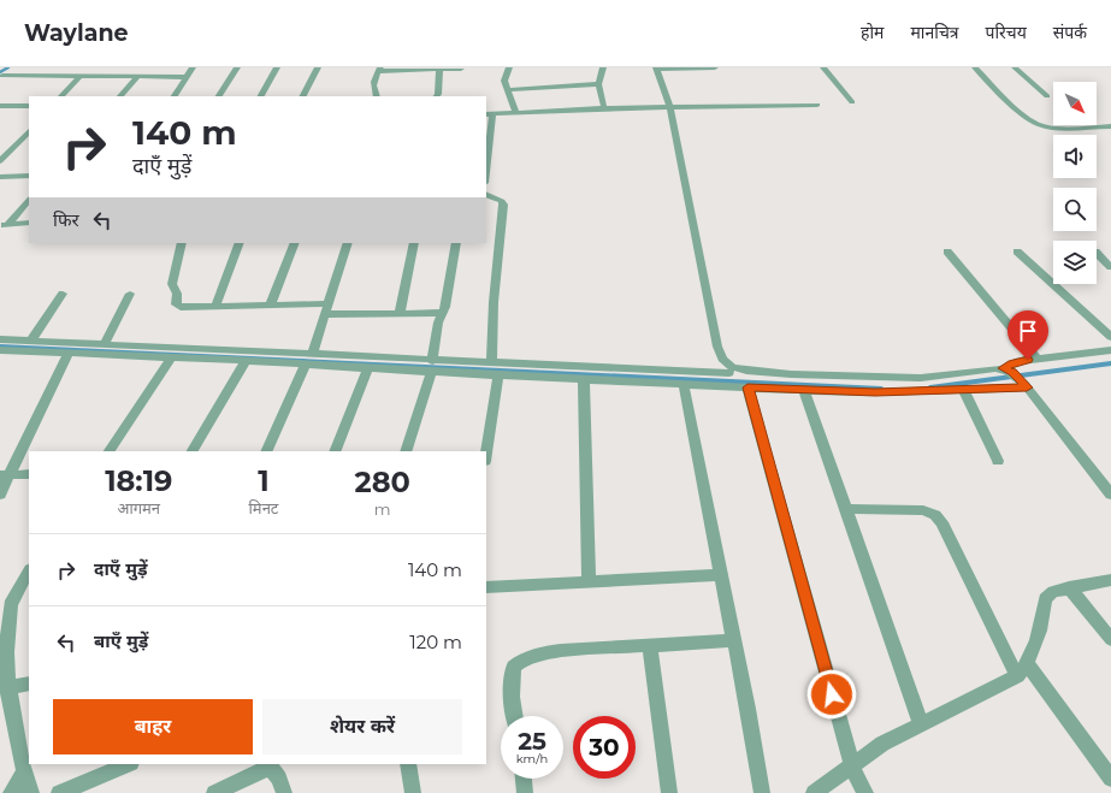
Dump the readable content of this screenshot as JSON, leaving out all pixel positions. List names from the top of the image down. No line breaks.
{"north":"bottom right","page":{"header":"Waylane","nav":["होम","मानचित्र","परिचय","संपर्क"],"turn":["140 m","दाएँ मुड़ें"],"then":"फिर","eta":["18:19","आगमन","1","मिनट","280","m"],"list":[{"name":"दाएँ मुड़ें","value":"140 m"},{"name":"बाएँ मुड़ें","value":"120 m"}],"buttons":["बाहर","शेयर करें"],"speed":"25 km/h","limit":"30"}}
